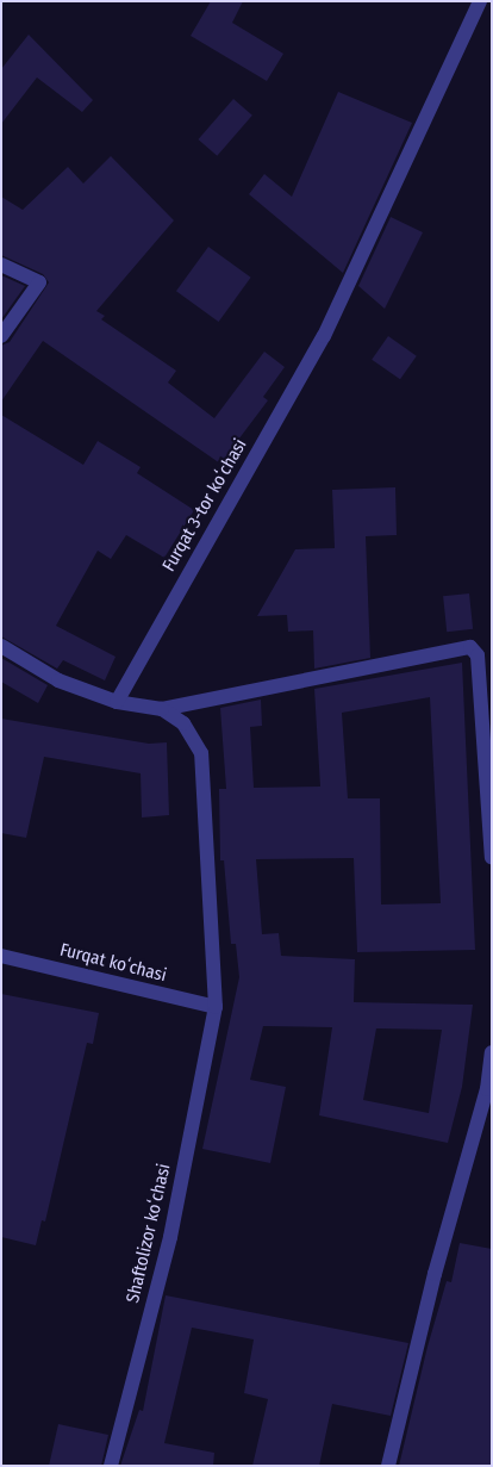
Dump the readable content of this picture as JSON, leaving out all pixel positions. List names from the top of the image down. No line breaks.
{"streets":{"street":["Furqat 3-tor koʻchasi","Furqat koʻchasi","Shaftolizor koʻchasi"]},"crossings":[["Furqat koʻchasi","Shaftolizor koʻchasi"]]}
